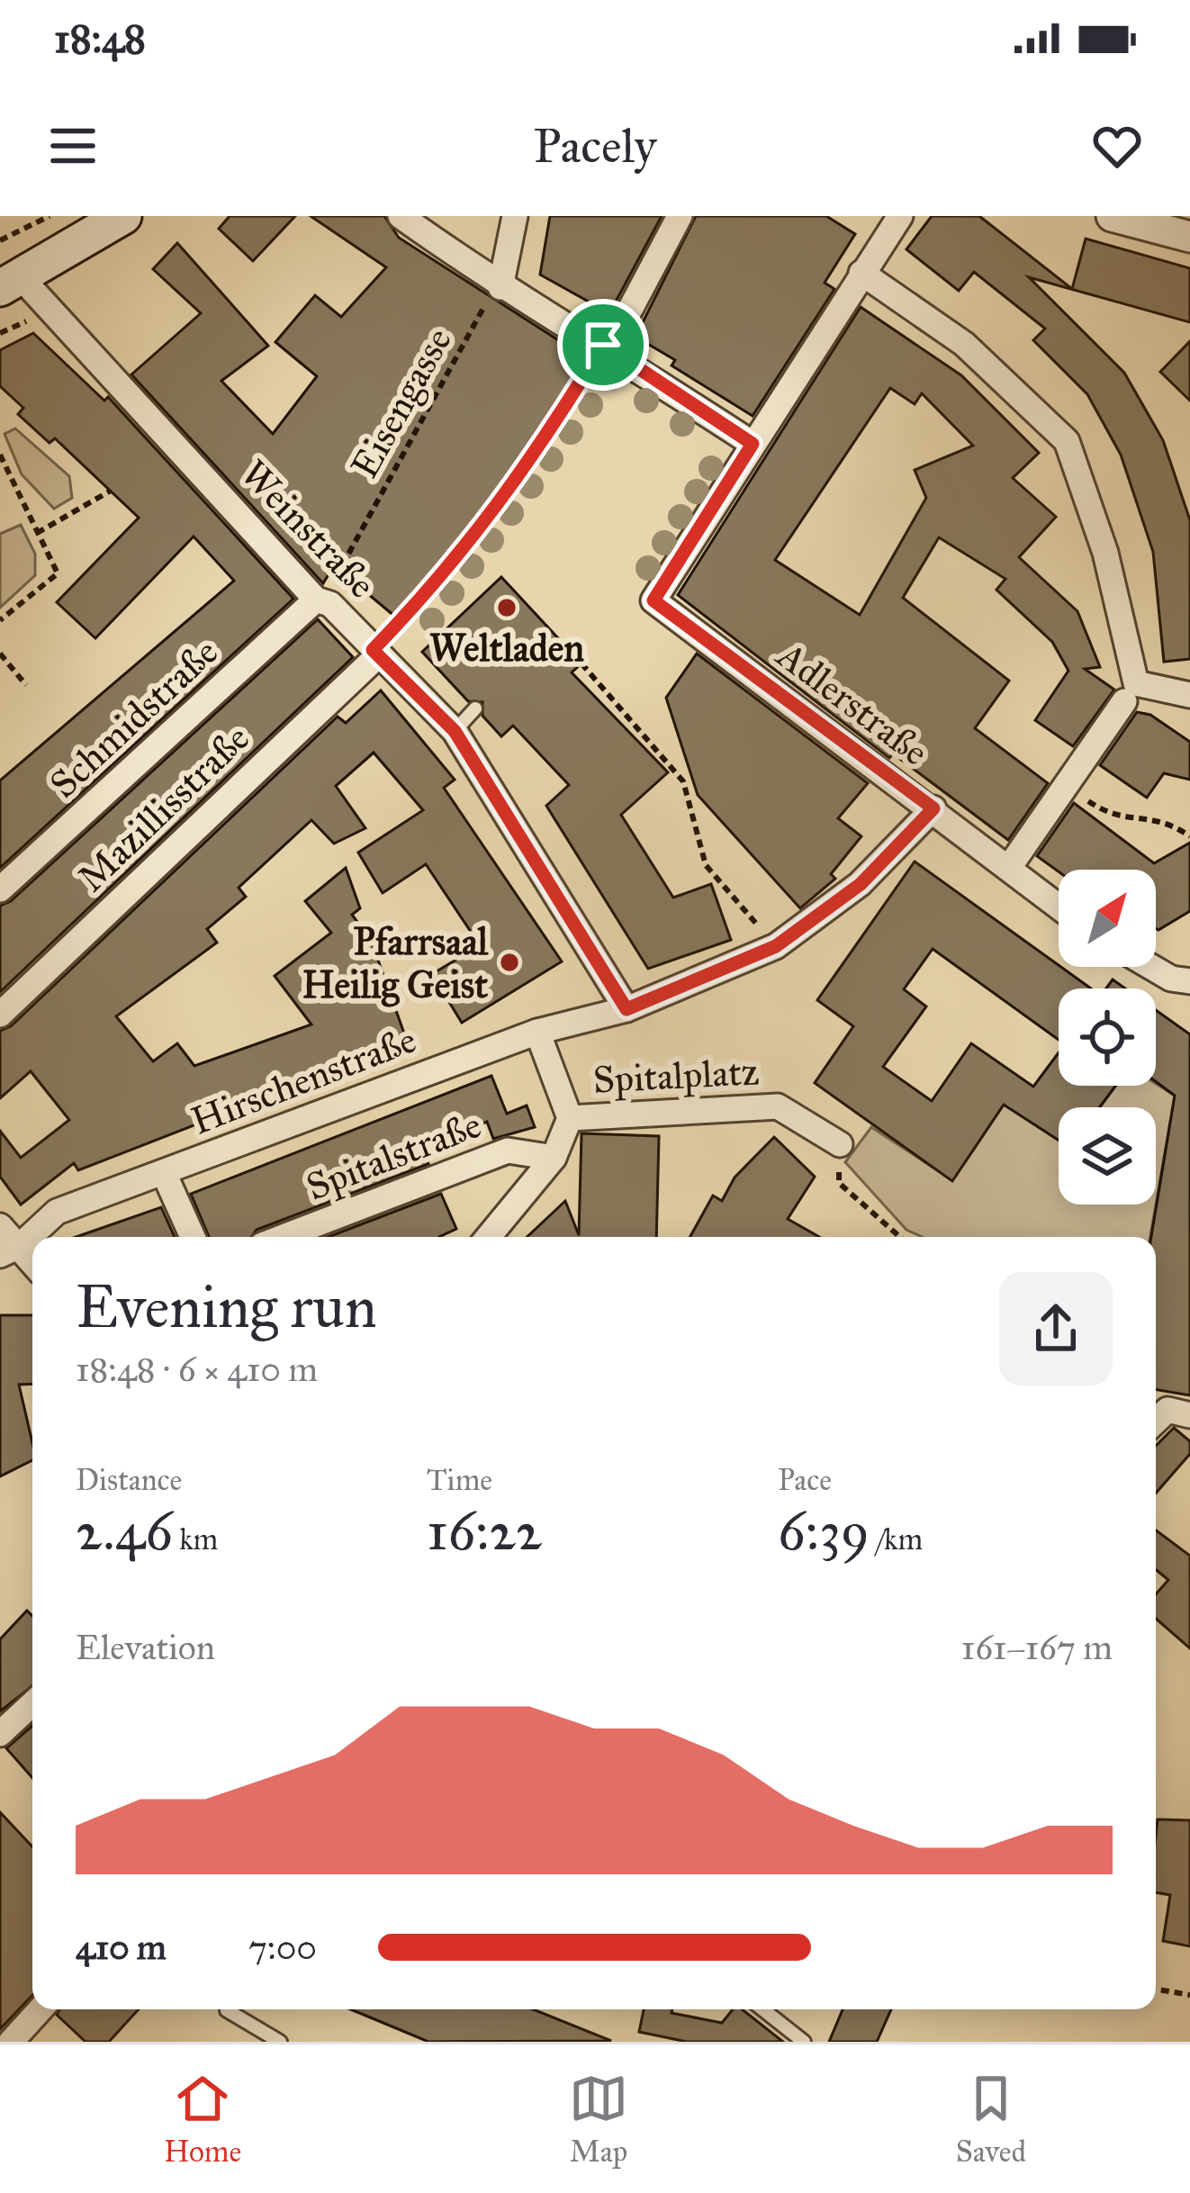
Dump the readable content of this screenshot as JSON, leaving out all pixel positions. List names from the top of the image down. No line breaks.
{"streets":{"street":["Weinstraße","Adlerstraße","Schmidstraße","Mazillisstraße","Spitalplatz","Hirschenstraße","Spitalstraße"],"path":["Eisengasse"]},"crossings":[["Eisengasse","Weinstraße"],["Eisengasse","Schmidstraße"],["Weinstraße","Schmidstraße"],["Weinstraße","Mazillisstraße"],["Weinstraße","Spitalplatz"],["Weinstraße","Hirschenstraße"],["Adlerstraße","Spitalplatz"],["Spitalplatz","Hirschenstraße"]],"places":["Weltladen","Pfarrsaal Heilig Geist"],"north":"top right","page":{"status":"18:48","header":"Pacely","heading":["Evening run","18:48 · 6 × 410 m"],"stats":[["Distance","2.46 km"],["Time","16:22"],["Pace","6:39 /km"]],"chart":["Elevation","161–167 m"],"list":[{"name":"410 m","note":"7:00"}],"tabs":["Home","Map","Saved"]}}
